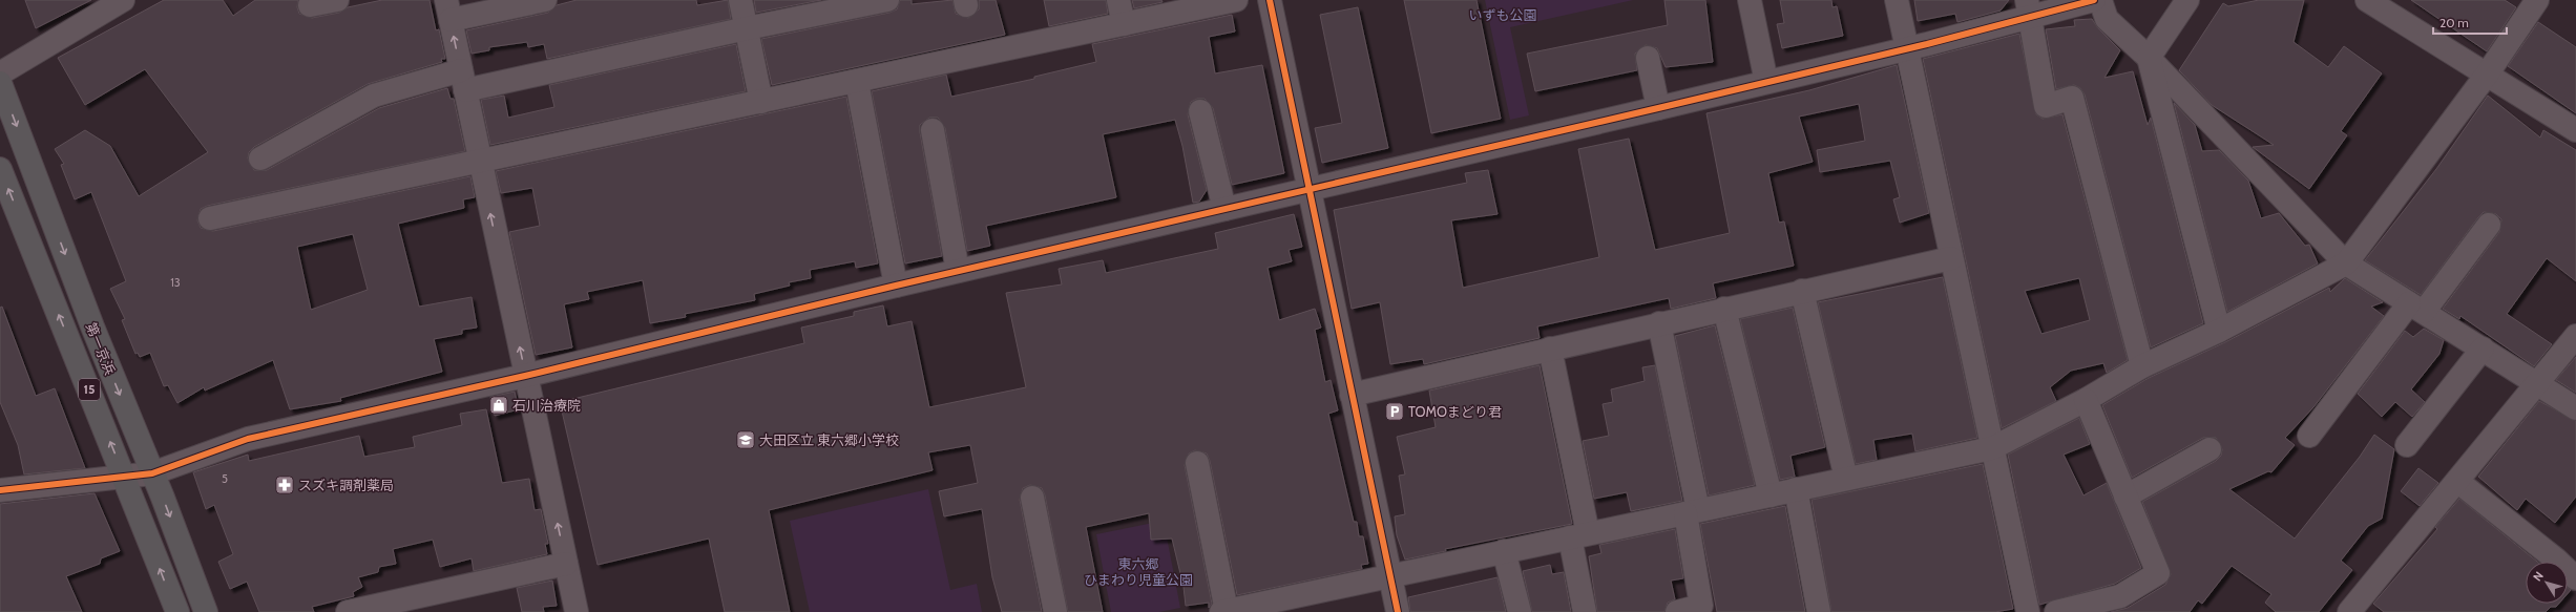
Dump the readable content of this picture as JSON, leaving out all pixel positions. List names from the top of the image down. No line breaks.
{"streets":{"highway":["第一京浜","15"]},"parks":["いずも公園","東六郷 ひまわり児童公園"],"places":{"shop":["石川治療院"],"parking":["TOMOまどり君"],"school or university":["大田区立 東六郷小学校"],"pharmacy":["スズキ調剤薬局"]},"house_numbers":["13","5"],"scale_bar":"20 m","north":"top left"}
